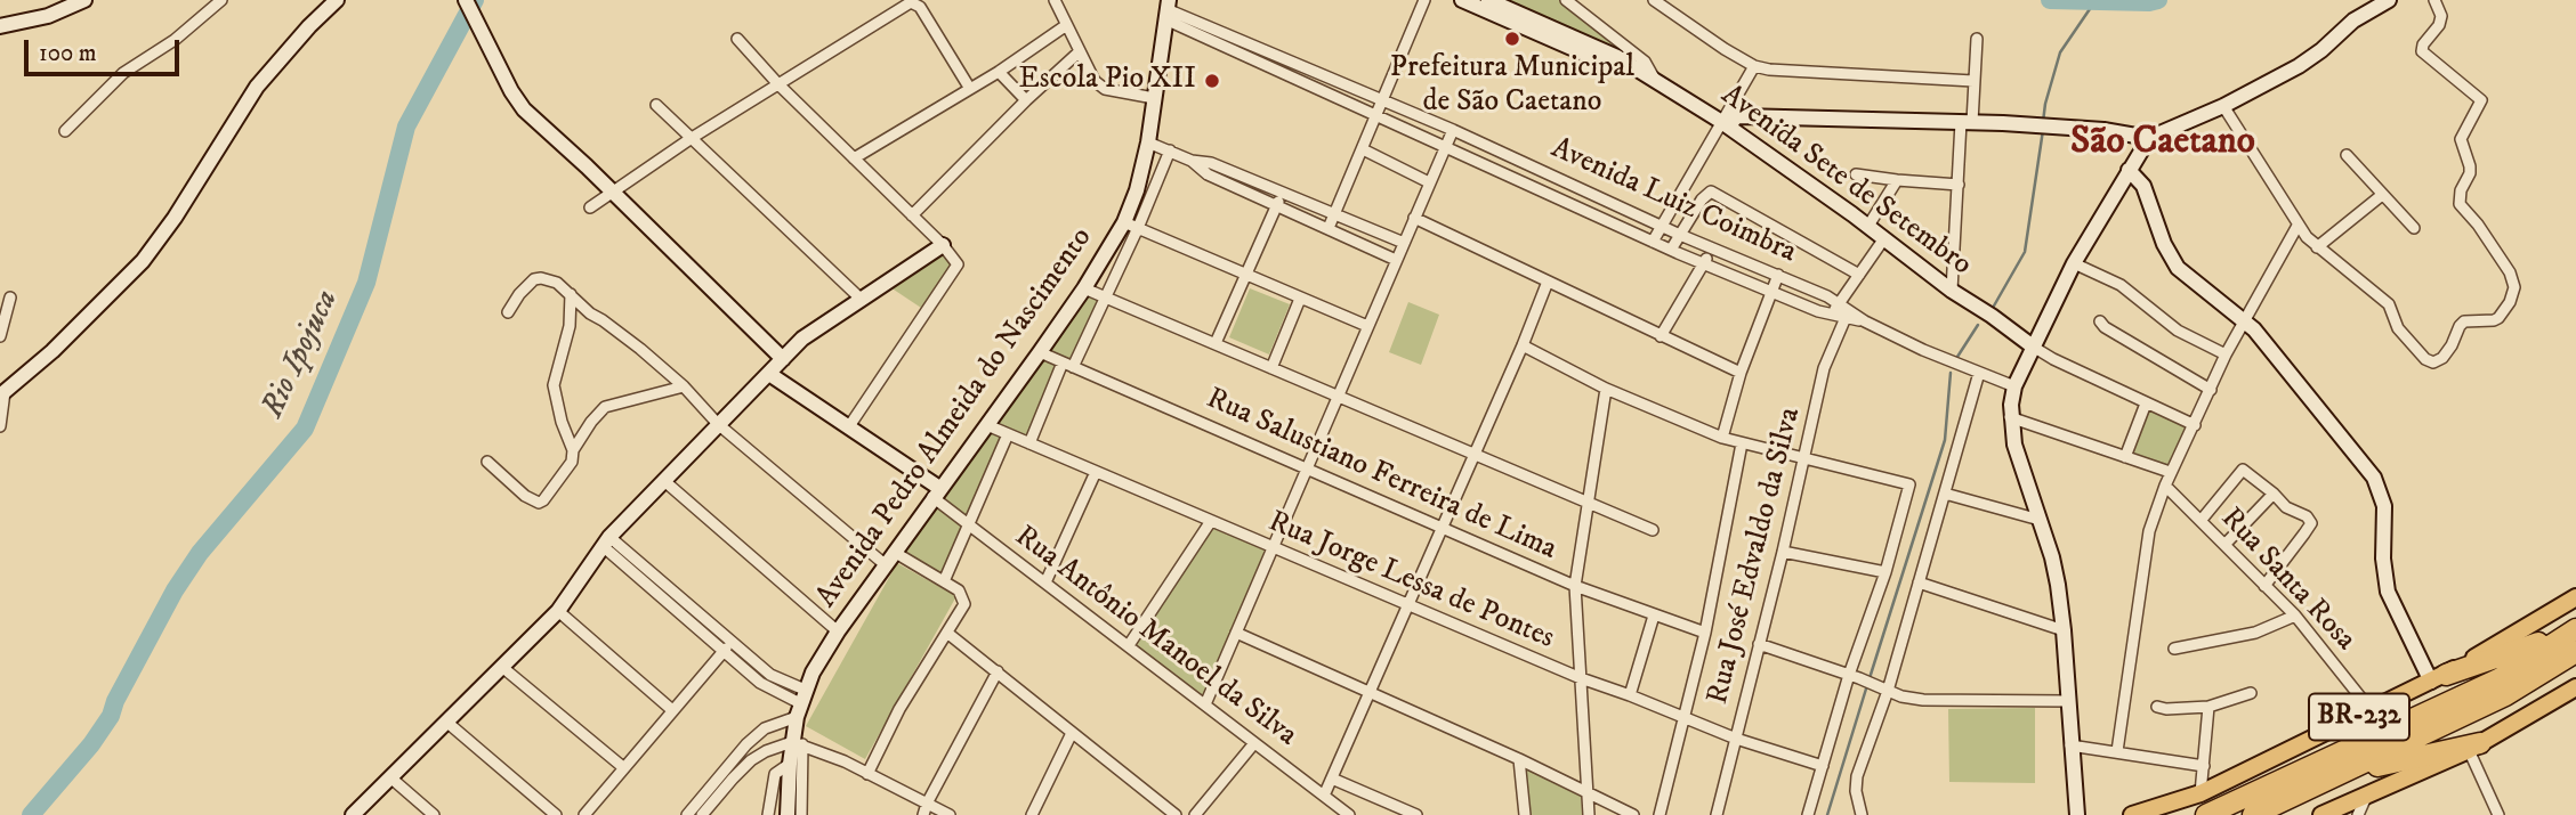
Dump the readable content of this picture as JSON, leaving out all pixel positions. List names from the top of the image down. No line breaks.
{"streets":{"highway":["BR-232"],"street":["Avenida Sete de Setembro","Avenida Luiz Coimbra","Avenida Pedro Almeida do Nascimento","Rua Salustiano Ferreira de Lima","Rua José Edvaldo da Silva","Rua Santa Rosa","Rua Jorge Lessa de Pontes","Rua Antônio Manoel da Silva"]},"crossings":[["Avenida Luiz Coimbra","Avenida Pedro Almeida do Nascimento"],["Avenida Luiz Coimbra","Rua José Edvaldo da Silva"],["Avenida Pedro Almeida do Nascimento","Rua Salustiano Ferreira de Lima"],["Avenida Pedro Almeida do Nascimento","Rua Jorge Lessa de Pontes"],["Avenida Pedro Almeida do Nascimento","Rua Antônio Manoel da Silva"],["Rua José Edvaldo da Silva","Rua Jorge Lessa de Pontes"],["Rua Santa Rosa","BR-232"]],"districts":["São Caetano"],"water":["Rio Ipojuca"],"places":["Prefeitura Municipal de São Caetano","Escola Pio XII"],"scale_bar":"100 m"}
